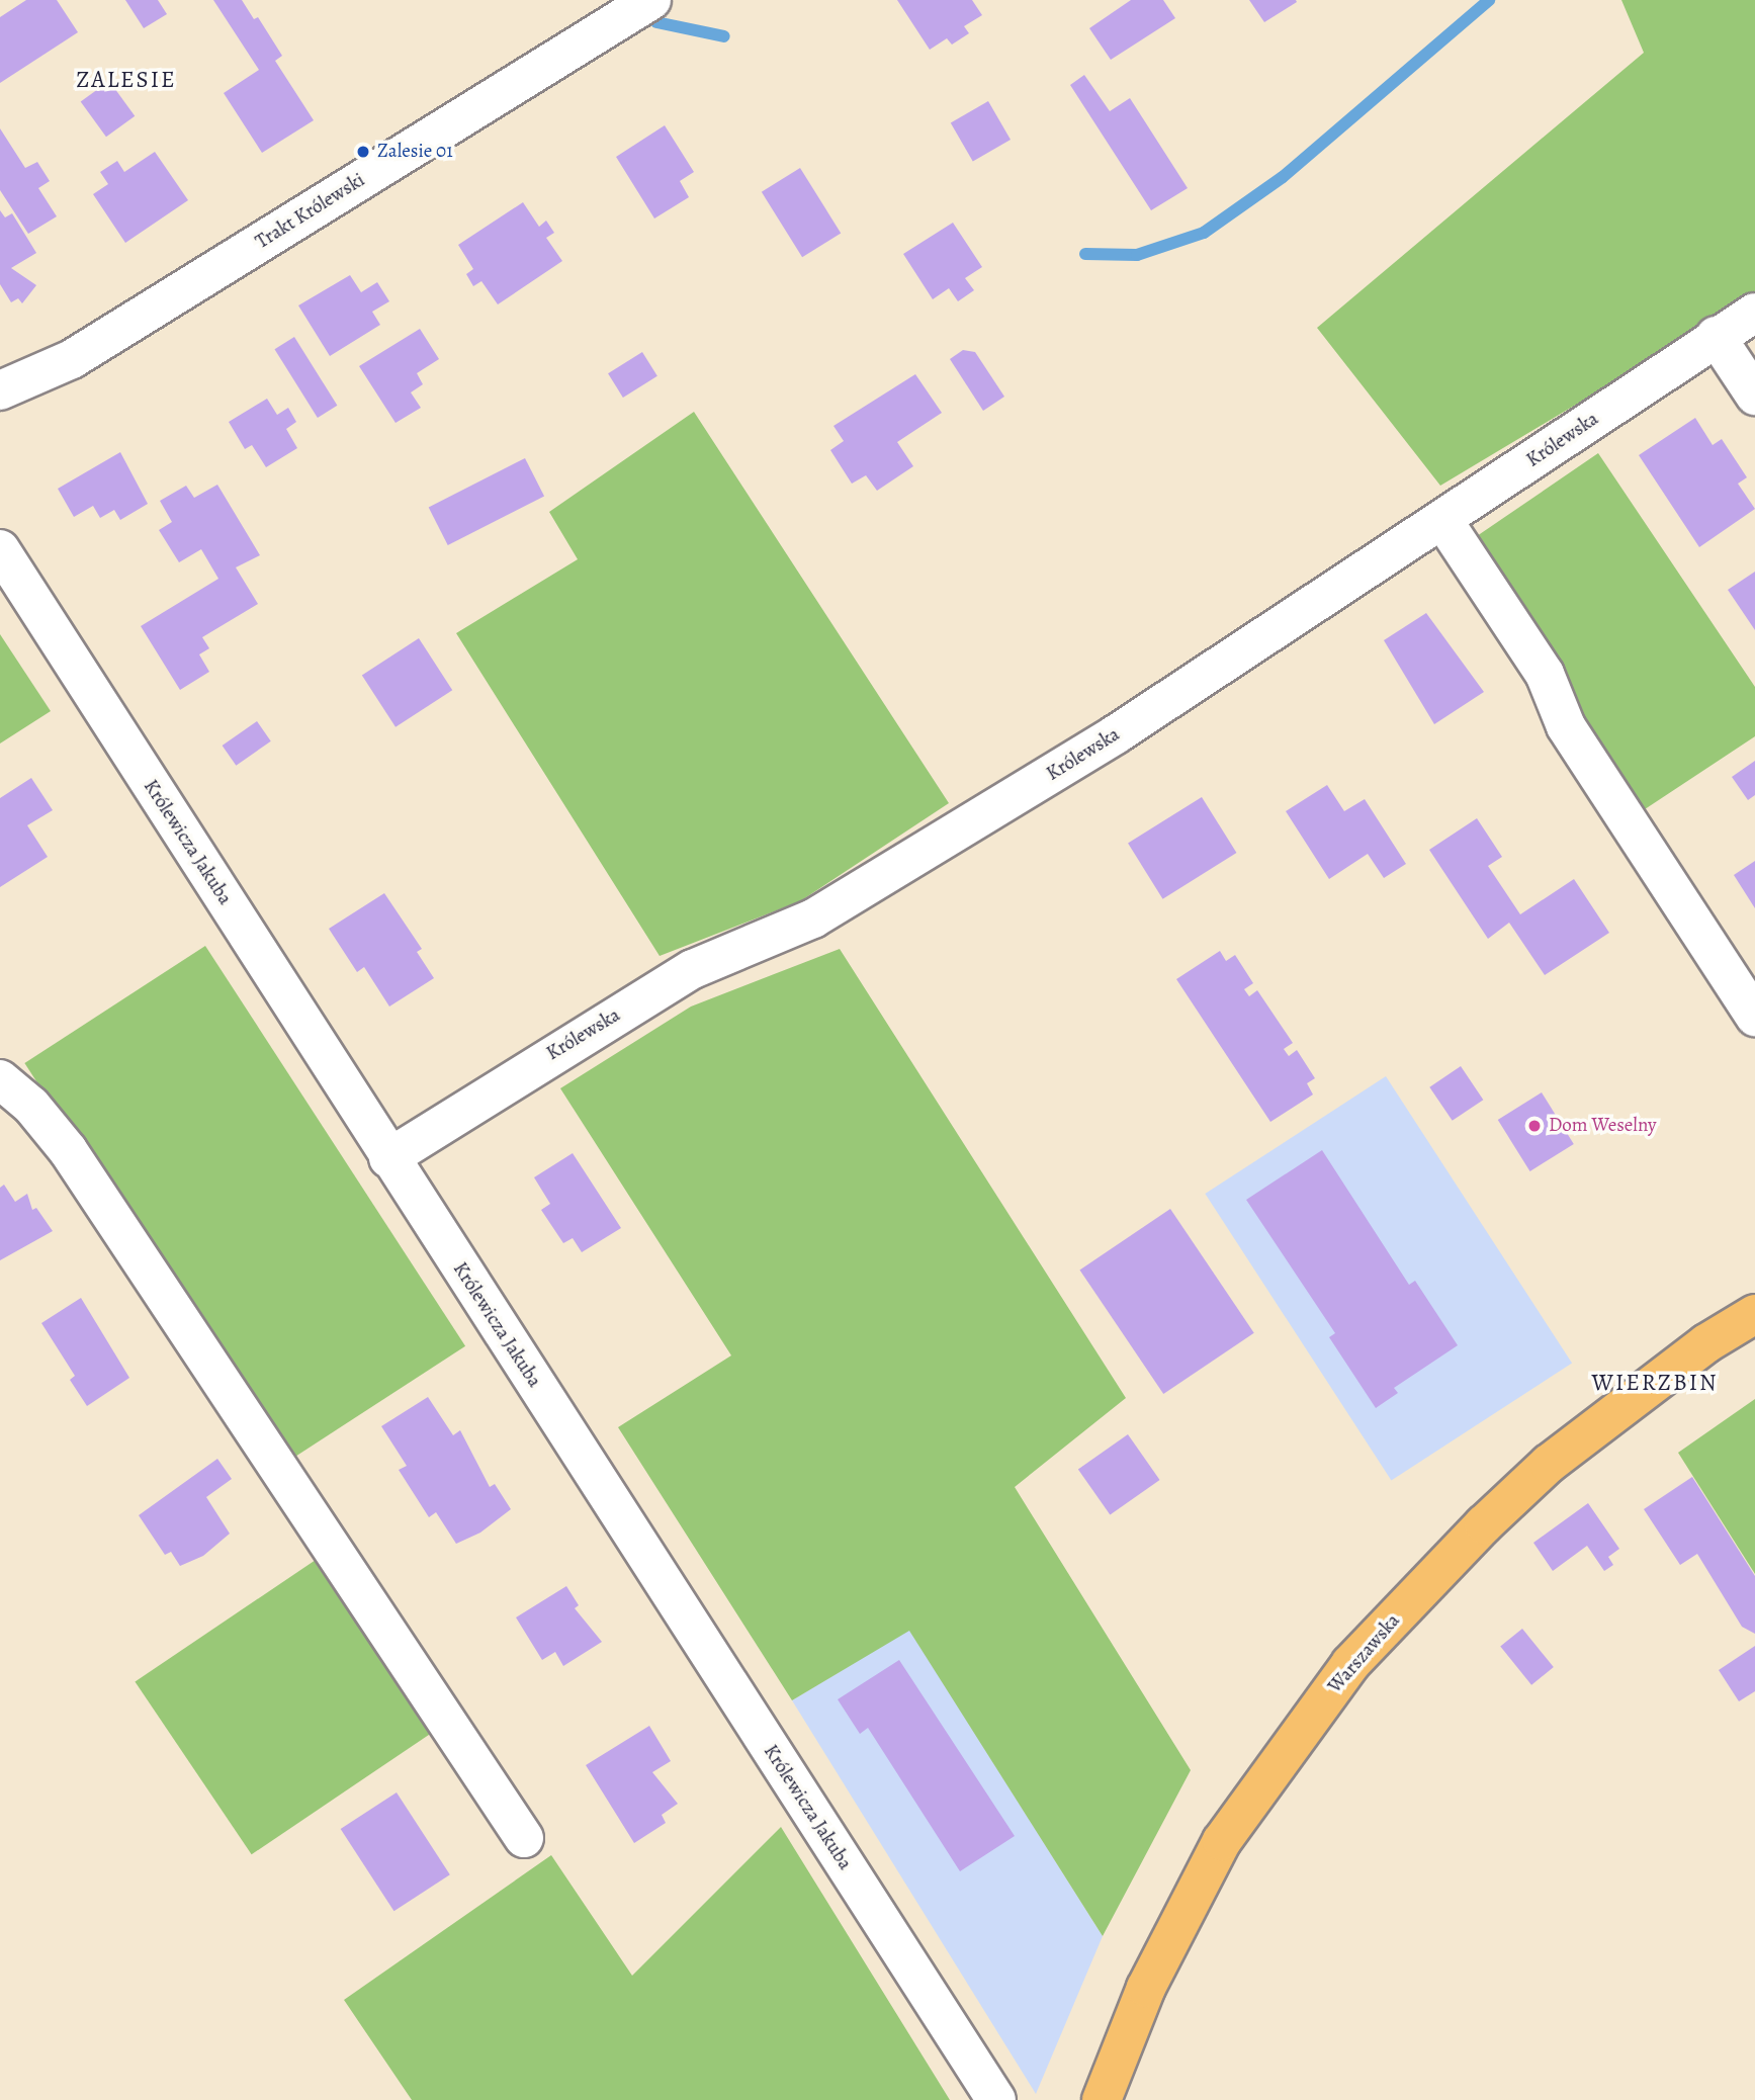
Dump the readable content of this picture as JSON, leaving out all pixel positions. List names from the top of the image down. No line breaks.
{"streets":{"main road":["Warszawska"],"street":["Trakt Królewski","Królewska","Królewicza Jakuba"]},"crossings":[["Królewska","Królewicza Jakuba"]],"districts":["ZALESIE","WIERZBIN"],"places":["Zalesie 01","Dom Weselny"]}
